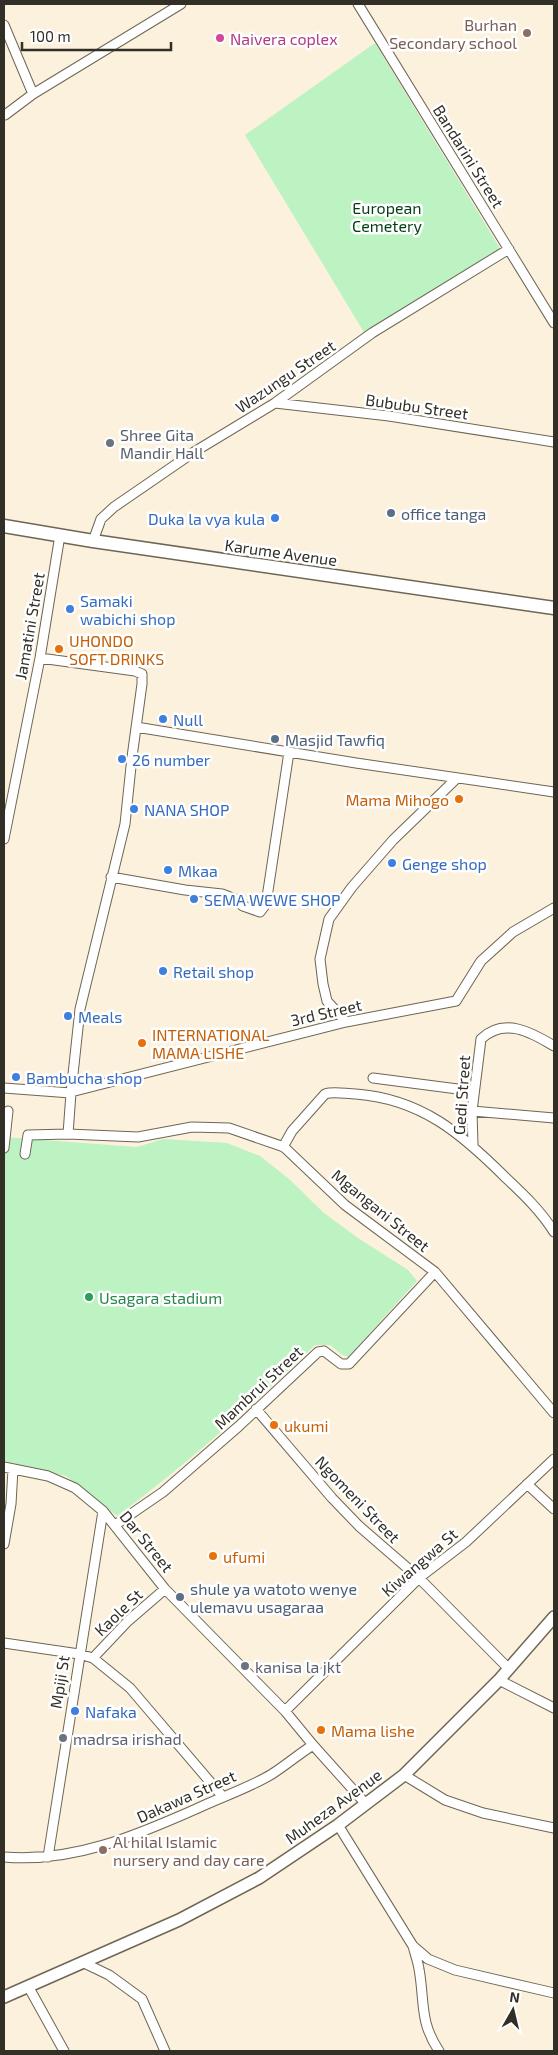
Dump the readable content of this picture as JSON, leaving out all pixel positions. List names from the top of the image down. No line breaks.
{"streets":{"main road":["Karume Avenue"],"street":["Bandarini Street","Wazungu Street","Bububu Street","Jamatini Street","3rd Street","Gedi Street","Mgangani Street","Mambrui Street","Ngomeni Street","Dar Street","Kiwangwa St","Kaole St","Mpiji St","Dakawa Street","Muheza Avenue"]},"crossings":[["Bandarini Street","Wazungu Street"],["Wazungu Street","Bububu Street"],["Wazungu Street","Karume Avenue"],["Karume Avenue","Jamatini Street"],["Mgangani Street","Mambrui Street"],["Mambrui Street","Ngomeni Street"],["Mambrui Street","Dar Street"],["Ngomeni Street","Kiwangwa St"],["Ngomeni Street","Muheza Avenue"],["Dar Street","Kiwangwa St"],["Dar Street","Kaole St"],["Dar Street","Mpiji St"],["Dar Street","Dakawa Street"],["Dar Street","Muheza Avenue"],["Mpiji St","Dakawa Street"]],"parks":["European Cemetery"],"places":["Burhan Secondary school","Naivera coplex","Shree Gita Mandir Hall","office tanga","Duka la vya kula","Samaki wabichi shop","UHONDO SOFT DRINKS","Null","Masjid Tawfiq","26 number","Mama Mihogo","NANA SHOP","Genge shop","Mkaa","SEMA WEWE SHOP","Retail shop","Meals","INTERNATIONAL MAMA LISHE","Bambucha shop","Usagara stadium","ukumi","ufumi","shule ya watoto wenye ulemavu usagaraa","kanisa la jkt","Nafaka","Mama lishe","madrsa irishad","Al hilal Islamic nursery and day care"],"scale_bar":"100 m","north":"top"}
